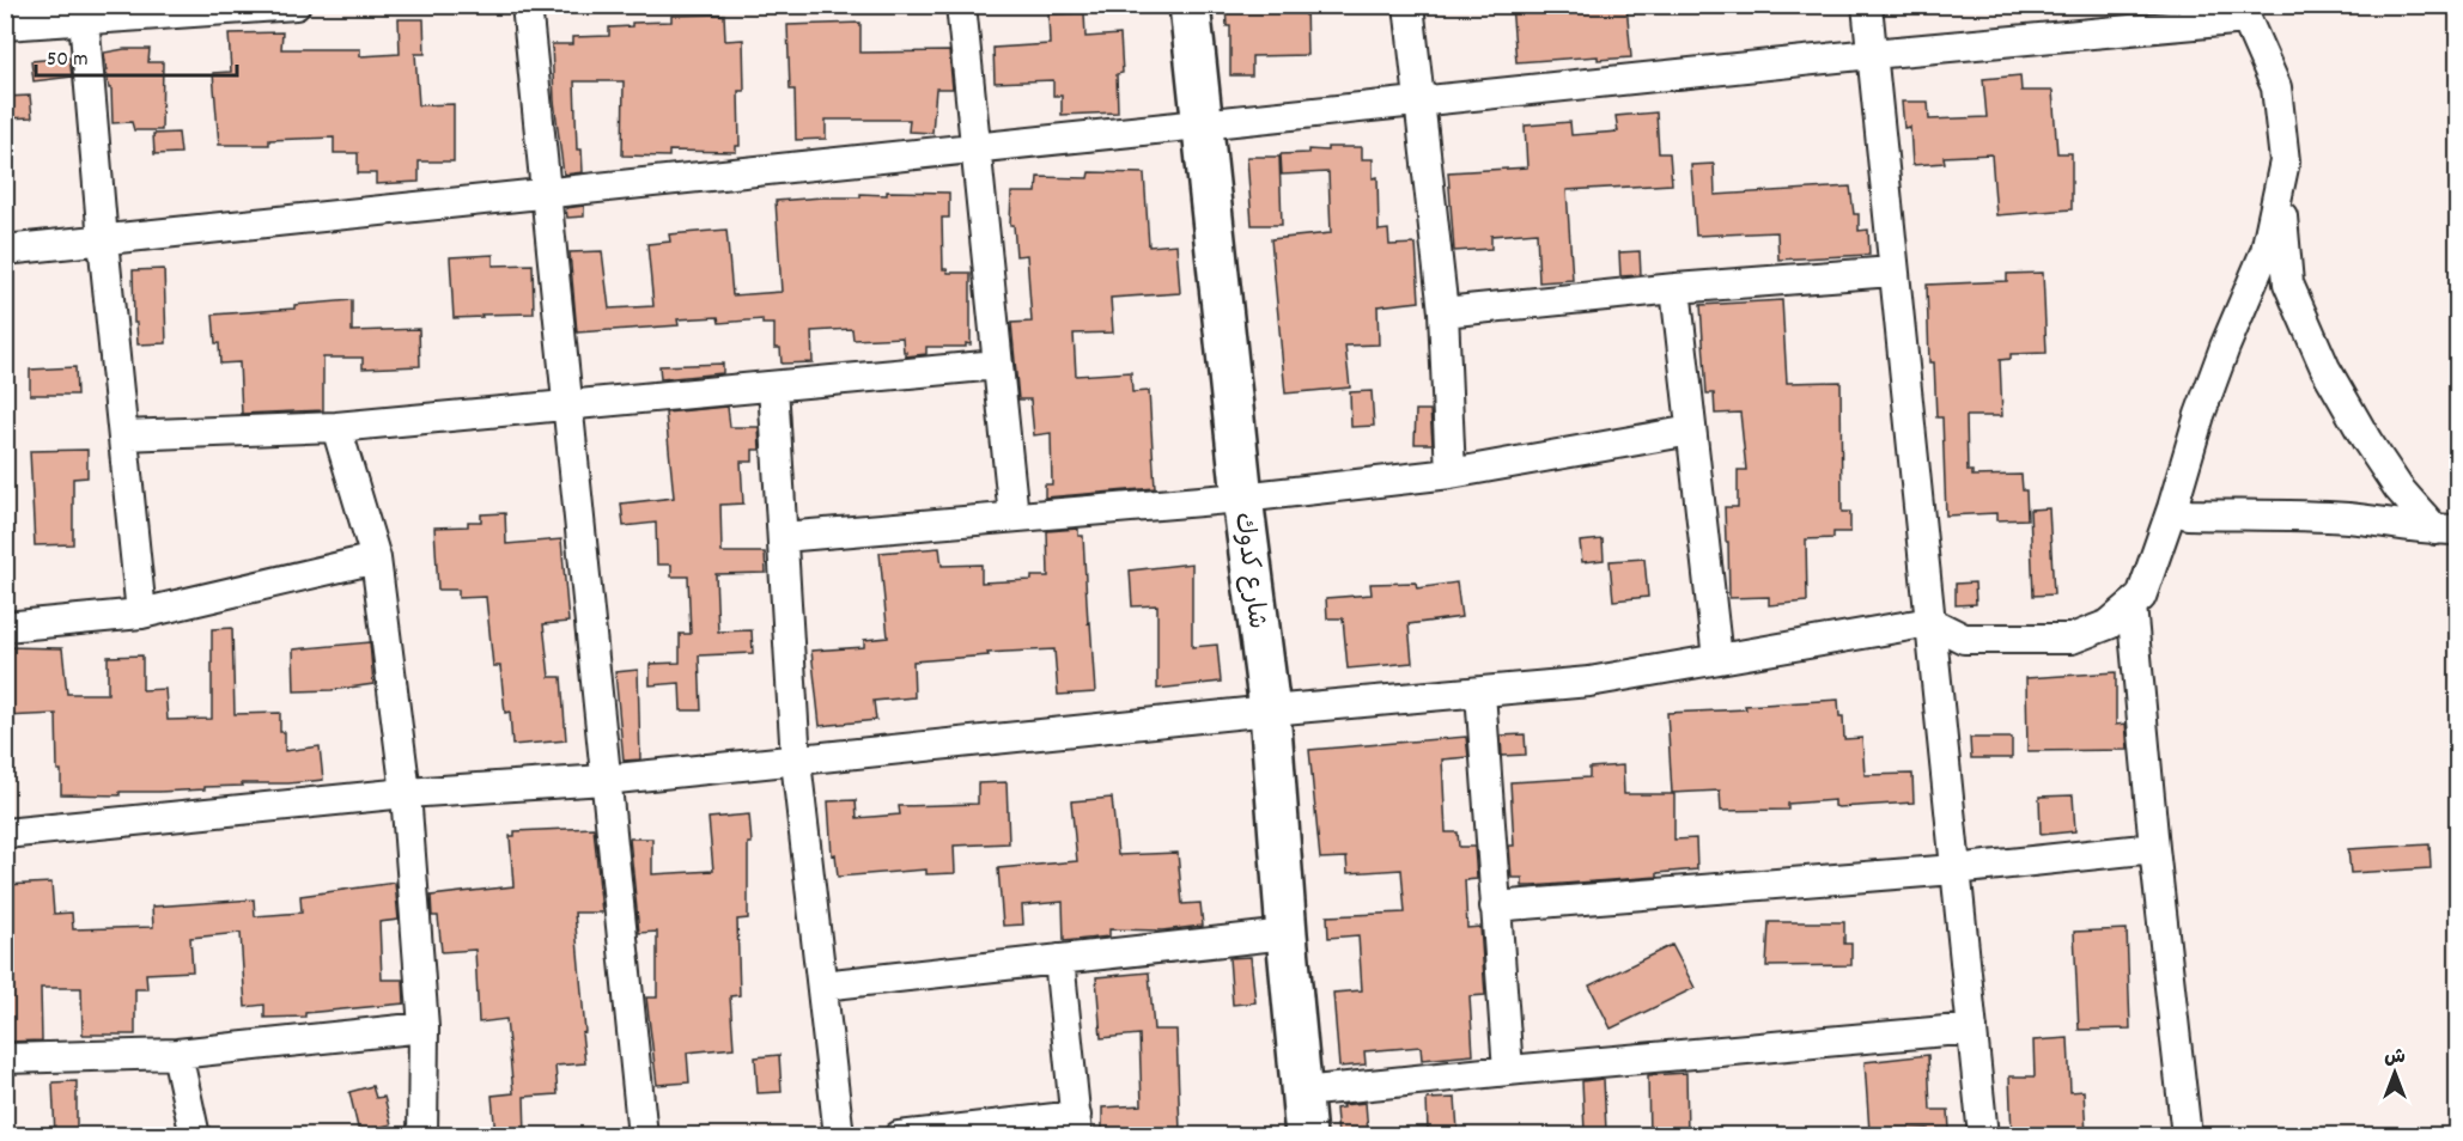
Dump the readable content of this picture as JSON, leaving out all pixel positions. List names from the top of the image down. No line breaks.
{"streets":{"street":["شارع كدوك"]},"scale_bar":"50 m","north":"top"}
